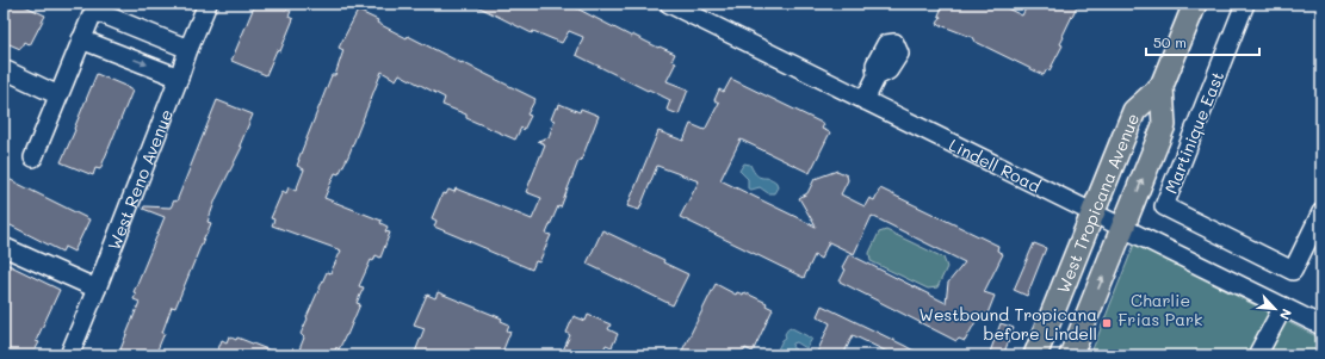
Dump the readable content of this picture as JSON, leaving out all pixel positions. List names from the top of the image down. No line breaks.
{"streets":{"main road":["West Tropicana Avenue"],"street":["Martinique East","Lindell Road","West Reno Avenue"]},"crossings":[["Lindell Road","West Tropicana Avenue"]],"parks":["Charlie Frias Park"],"places":{"transit":["Westbound Tropicana before Lindell"]},"scale_bar":"50 m","north":"bottom right"}
